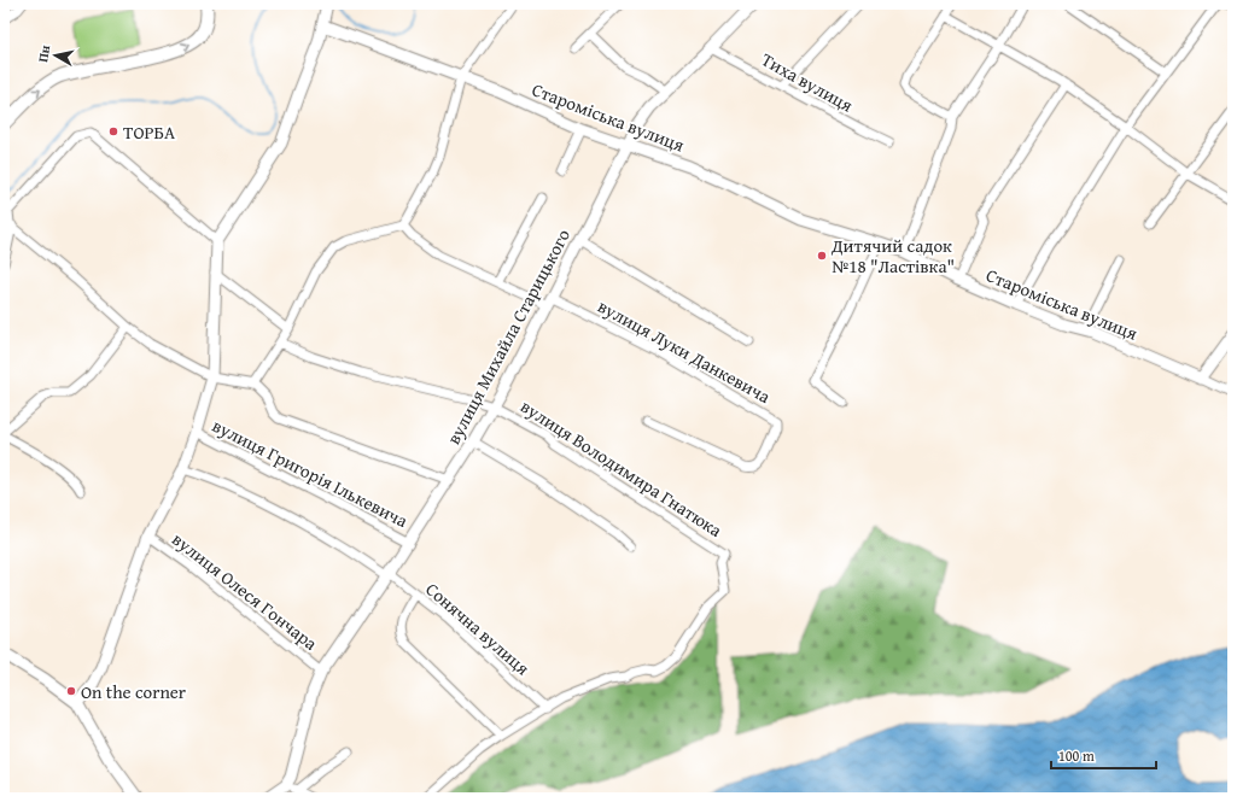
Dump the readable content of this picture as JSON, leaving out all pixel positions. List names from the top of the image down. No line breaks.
{"streets":{"street":["Тиха вулиця","Староміська вулиця","вулиця Михайла Старицького","вулиця Луки Данкевича","вулиця Володимира Гнатюка","вулиця Григорія Ількевича","вулиця Олеся Гончара","Сонячна вулиця"]},"crossings":[["Тиха вулиця","вулиця Михайла Старицького"],["Староміська вулиця","вулиця Михайла Старицького"],["вулиця Михайла Старицького","вулиця Луки Данкевича"],["вулиця Михайла Старицького","вулиця Володимира Гнатюка"],["вулиця Михайла Старицького","вулиця Григорія Ількевича"],["вулиця Михайла Старицького","вулиця Олеся Гончара"],["вулиця Михайла Старицького","Сонячна вулиця"],["вулиця Володимира Гнатюка","Сонячна вулиця"]],"places":["ТОРБА","Дитячий садок №18 \"Ластівка\"","On the corner"],"scale_bar":"100 m","north":"left"}
